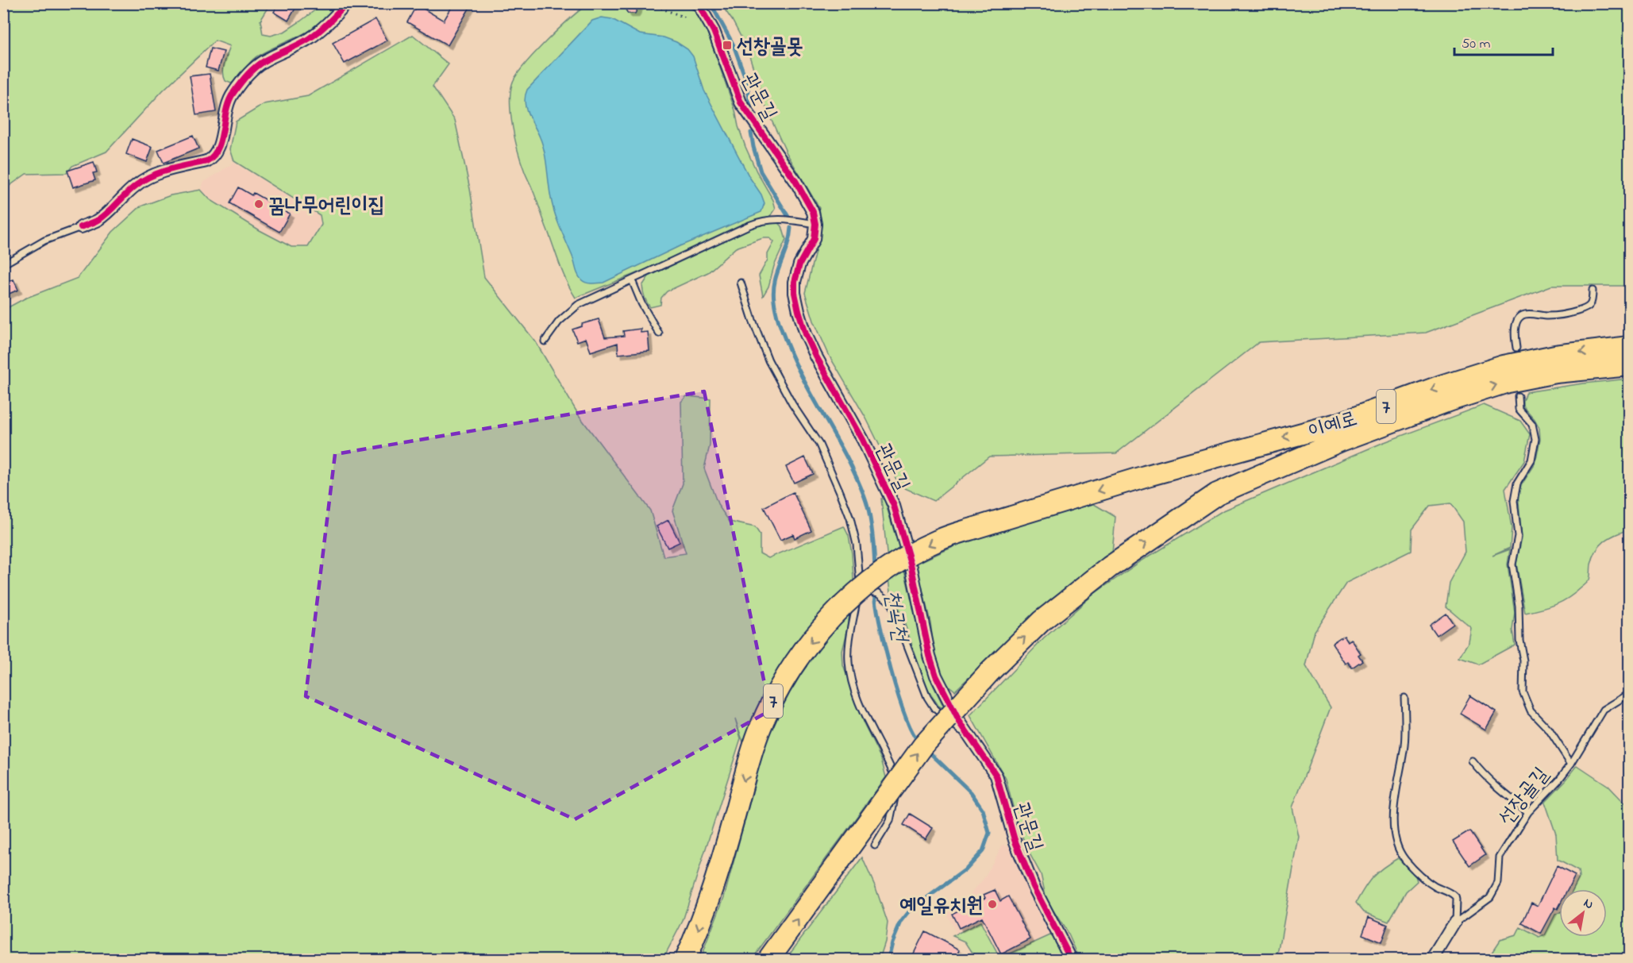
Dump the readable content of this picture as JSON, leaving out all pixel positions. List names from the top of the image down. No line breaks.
{"streets":{"highway":["7","이예로"],"street":["관문길","선장골길"]},"water":["천곡천"],"places":{"transit":["선창골못"],"other":["꿈나무어린이집","예일유치원"]},"scale_bar":"50 m","north":"top right"}
